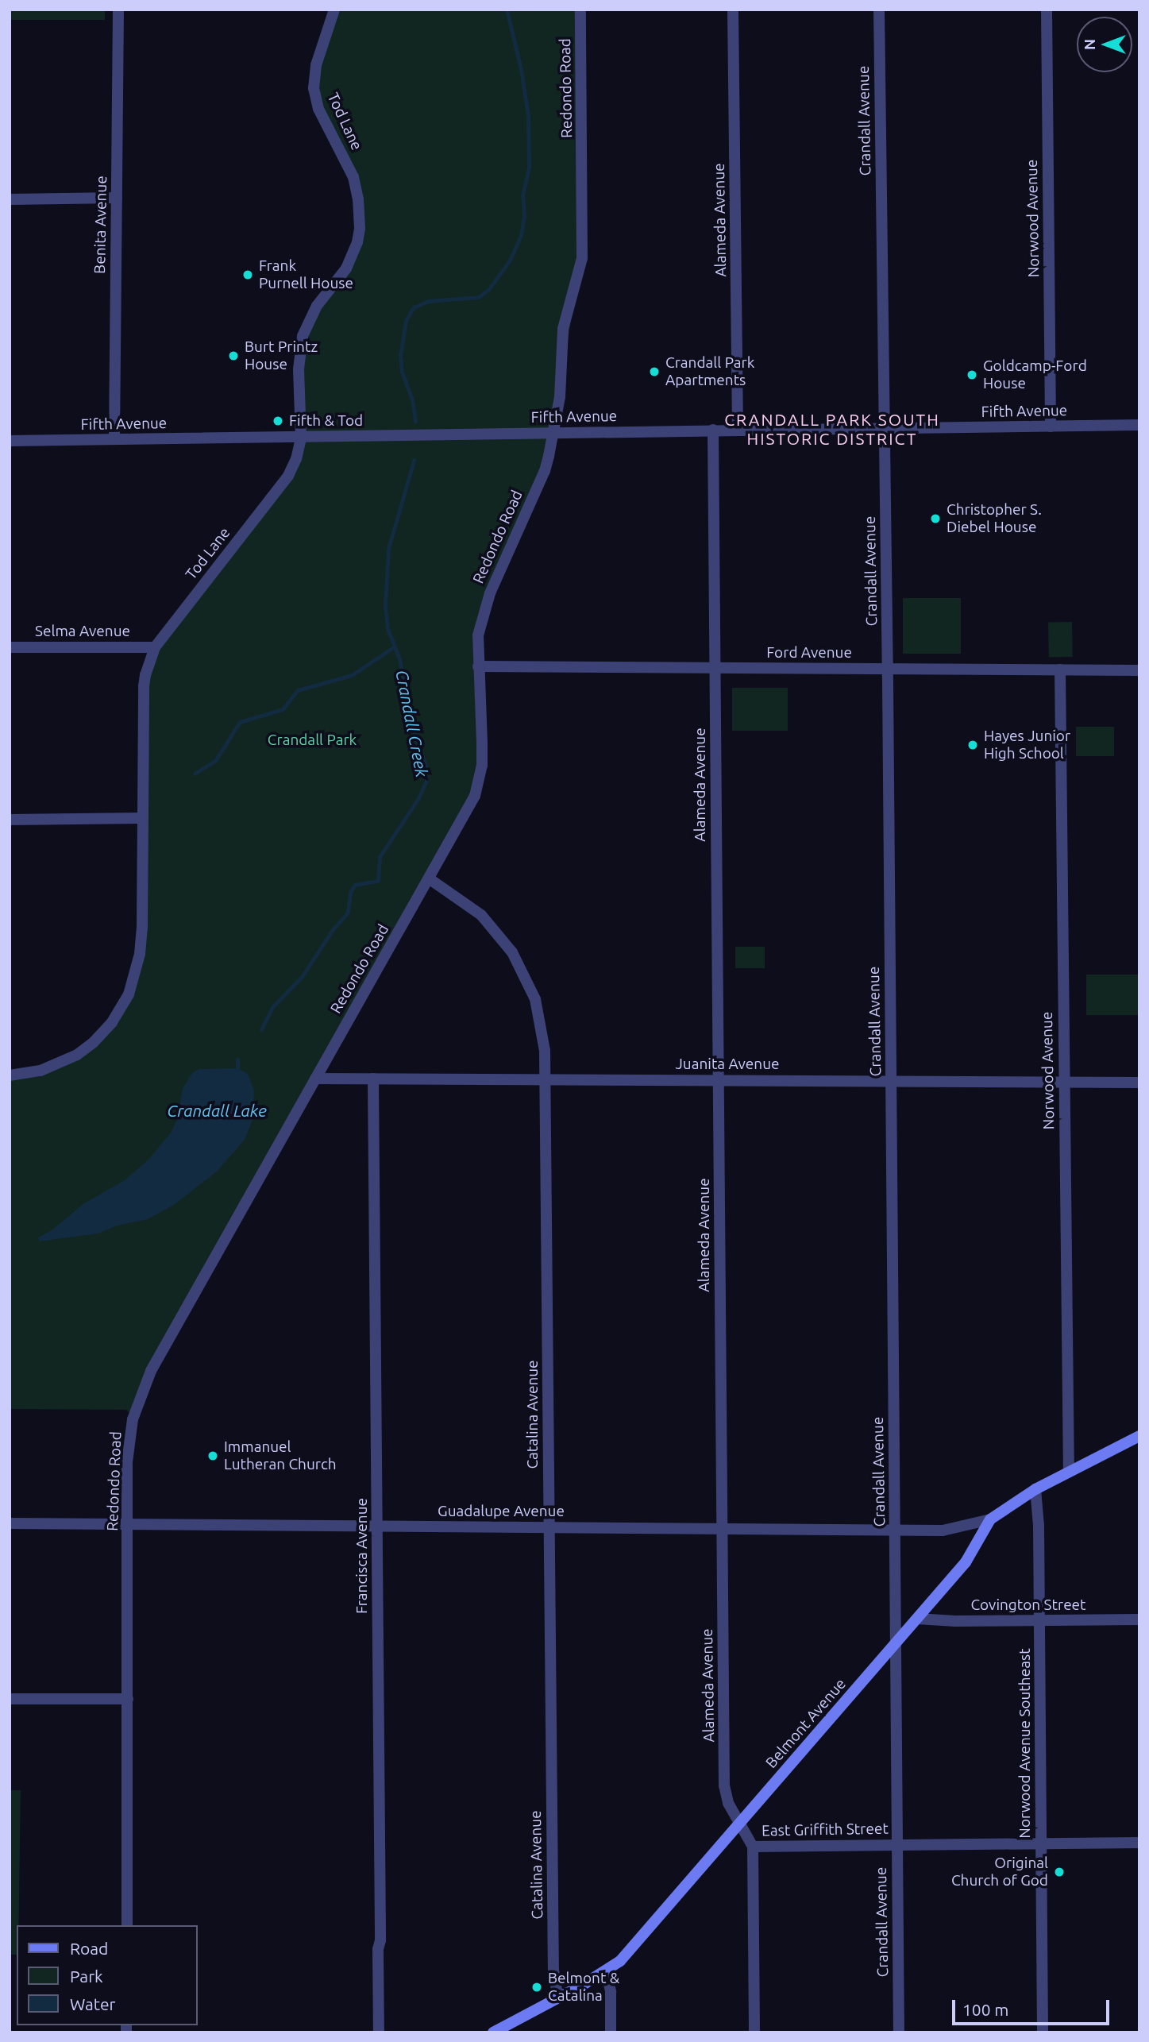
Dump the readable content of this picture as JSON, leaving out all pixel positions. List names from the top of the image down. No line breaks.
{"streets":{"main road":["Belmont Avenue"],"street":["Redondo Road","Crandall Avenue","Tod Lane","Norwood Avenue","Alameda Avenue","Benita Avenue","Fifth Avenue","Selma Avenue","Ford Avenue","Juanita Avenue","Catalina Avenue","Guadalupe Avenue","Francisca Avenue","Covington Street","Norwood Avenue Southeast","East Griffith Street"]},"crossings":[["Redondo Road","Fifth Avenue"],["Redondo Road","Ford Avenue"],["Redondo Road","Juanita Avenue"],["Redondo Road","Catalina Avenue"],["Redondo Road","Guadalupe Avenue"],["Crandall Avenue","Fifth Avenue"],["Crandall Avenue","Ford Avenue"],["Crandall Avenue","Juanita Avenue"],["Crandall Avenue","Guadalupe Avenue"],["Crandall Avenue","Belmont Avenue"],["Crandall Avenue","East Griffith Street"],["Tod Lane","Fifth Avenue"],["Tod Lane","Selma Avenue"],["Norwood Avenue","Fifth Avenue"],["Norwood Avenue","Ford Avenue"],["Norwood Avenue","Juanita Avenue"],["Norwood Avenue","Belmont Avenue"],["Alameda Avenue","Fifth Avenue"],["Alameda Avenue","Ford Avenue"],["Alameda Avenue","Juanita Avenue"],["Alameda Avenue","Guadalupe Avenue"],["Alameda Avenue","Belmont Avenue"],["Alameda Avenue","East Griffith Street"],["Benita Avenue","Fifth Avenue"],["Juanita Avenue","Catalina Avenue"],["Juanita Avenue","Francisca Avenue"],["Catalina Avenue","Guadalupe Avenue"],["Catalina Avenue","Belmont Avenue"],["Guadalupe Avenue","Francisca Avenue"],["Guadalupe Avenue","Belmont Avenue"],["Covington Street","Belmont Avenue"],["Covington Street","Norwood Avenue Southeast"],["Norwood Avenue Southeast","East Griffith Street"]],"districts":["CRANDALL PARK SOUTH HISTORIC DISTRICT"],"water":["Crandall Creek","Crandall Lake"],"parks":["Crandall Park"],"places":["Frank Purnell House","Burt Printz House","Crandall Park Apartments","Goldcamp-Ford House","Fifth & Tod","Christopher S. Diebel House","Hayes Junior High School","Immanuel Lutheran Church","Original Church of God","Belmont & Catalina"],"legend":["Road","Park","Water"],"scale_bar":"100 m","north":"left"}
